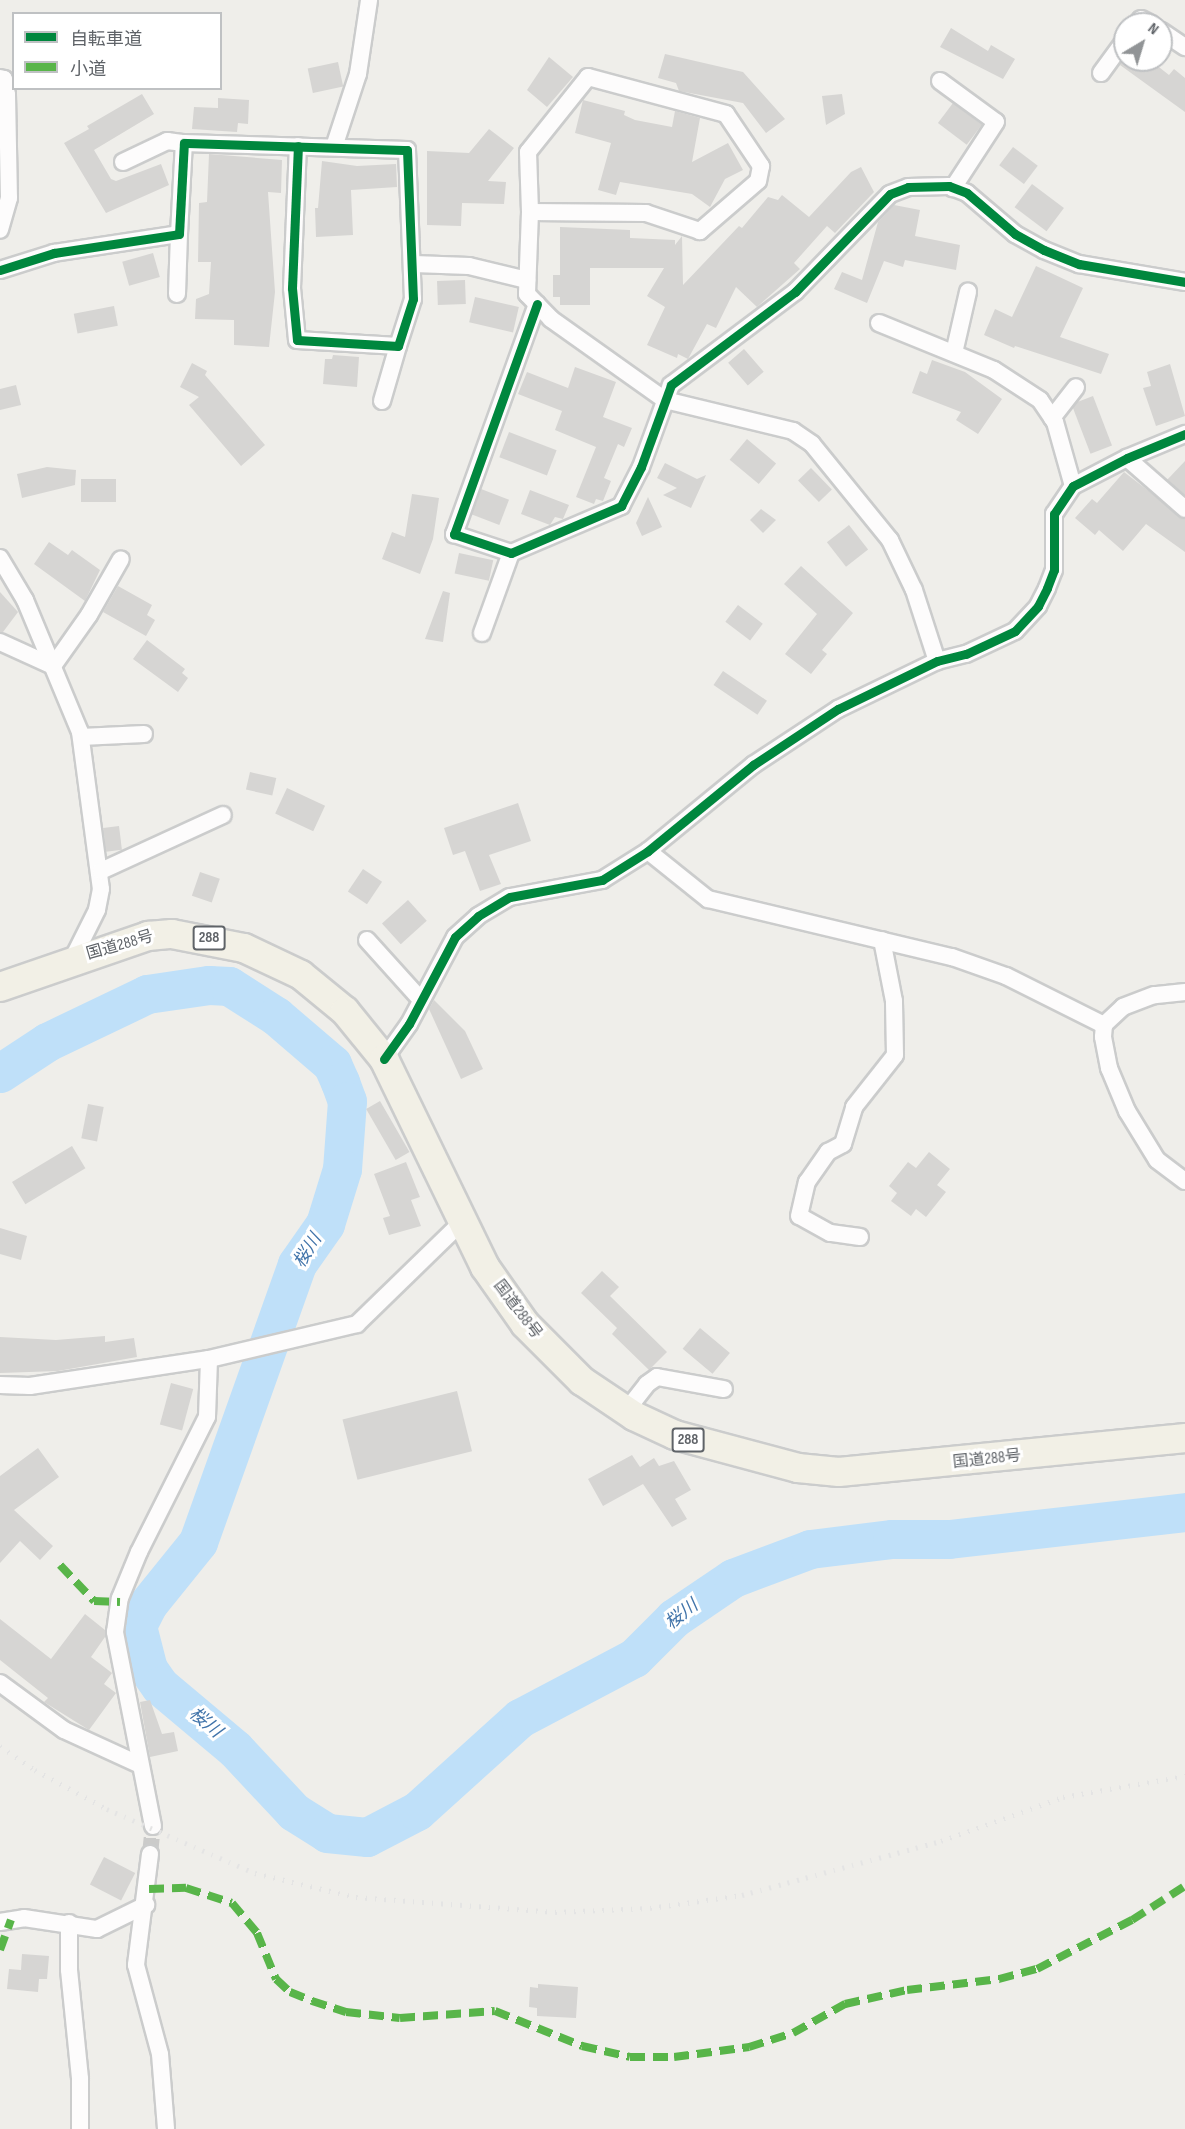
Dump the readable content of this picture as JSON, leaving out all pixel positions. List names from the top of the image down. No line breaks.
{"streets":{"highway":["288","国道288号"]},"water":["桜川"],"legend":["自転車道","小道"],"north":"top right"}
